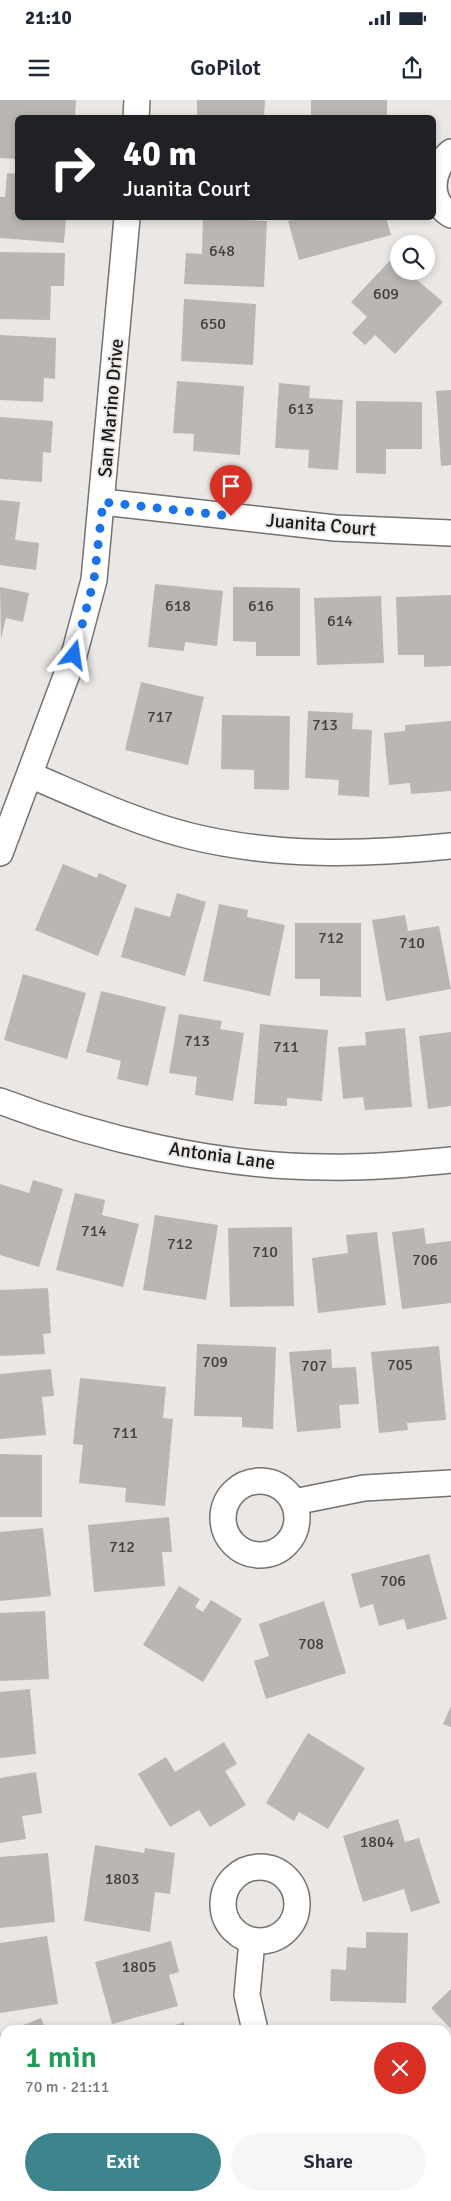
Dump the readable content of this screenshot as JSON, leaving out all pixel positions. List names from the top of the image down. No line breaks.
{"streets":{"street":["San Marino Drive","Juanita Court","Antonia Lane"]},"crossings":[["San Marino Drive","Juanita Court"]],"house_numbers":["648","609","650","613","618","616","614","717","713","712","710","713","711","714","712","710","706","709","705","707","711","712","706","708","1804","1803","1805"],"page":{"status":"21:10","header":"GoPilot","turn":["40 m","Juanita Court"],"heading":["1 min","70 m · 21:11"],"buttons":["Exit","Share"]}}
